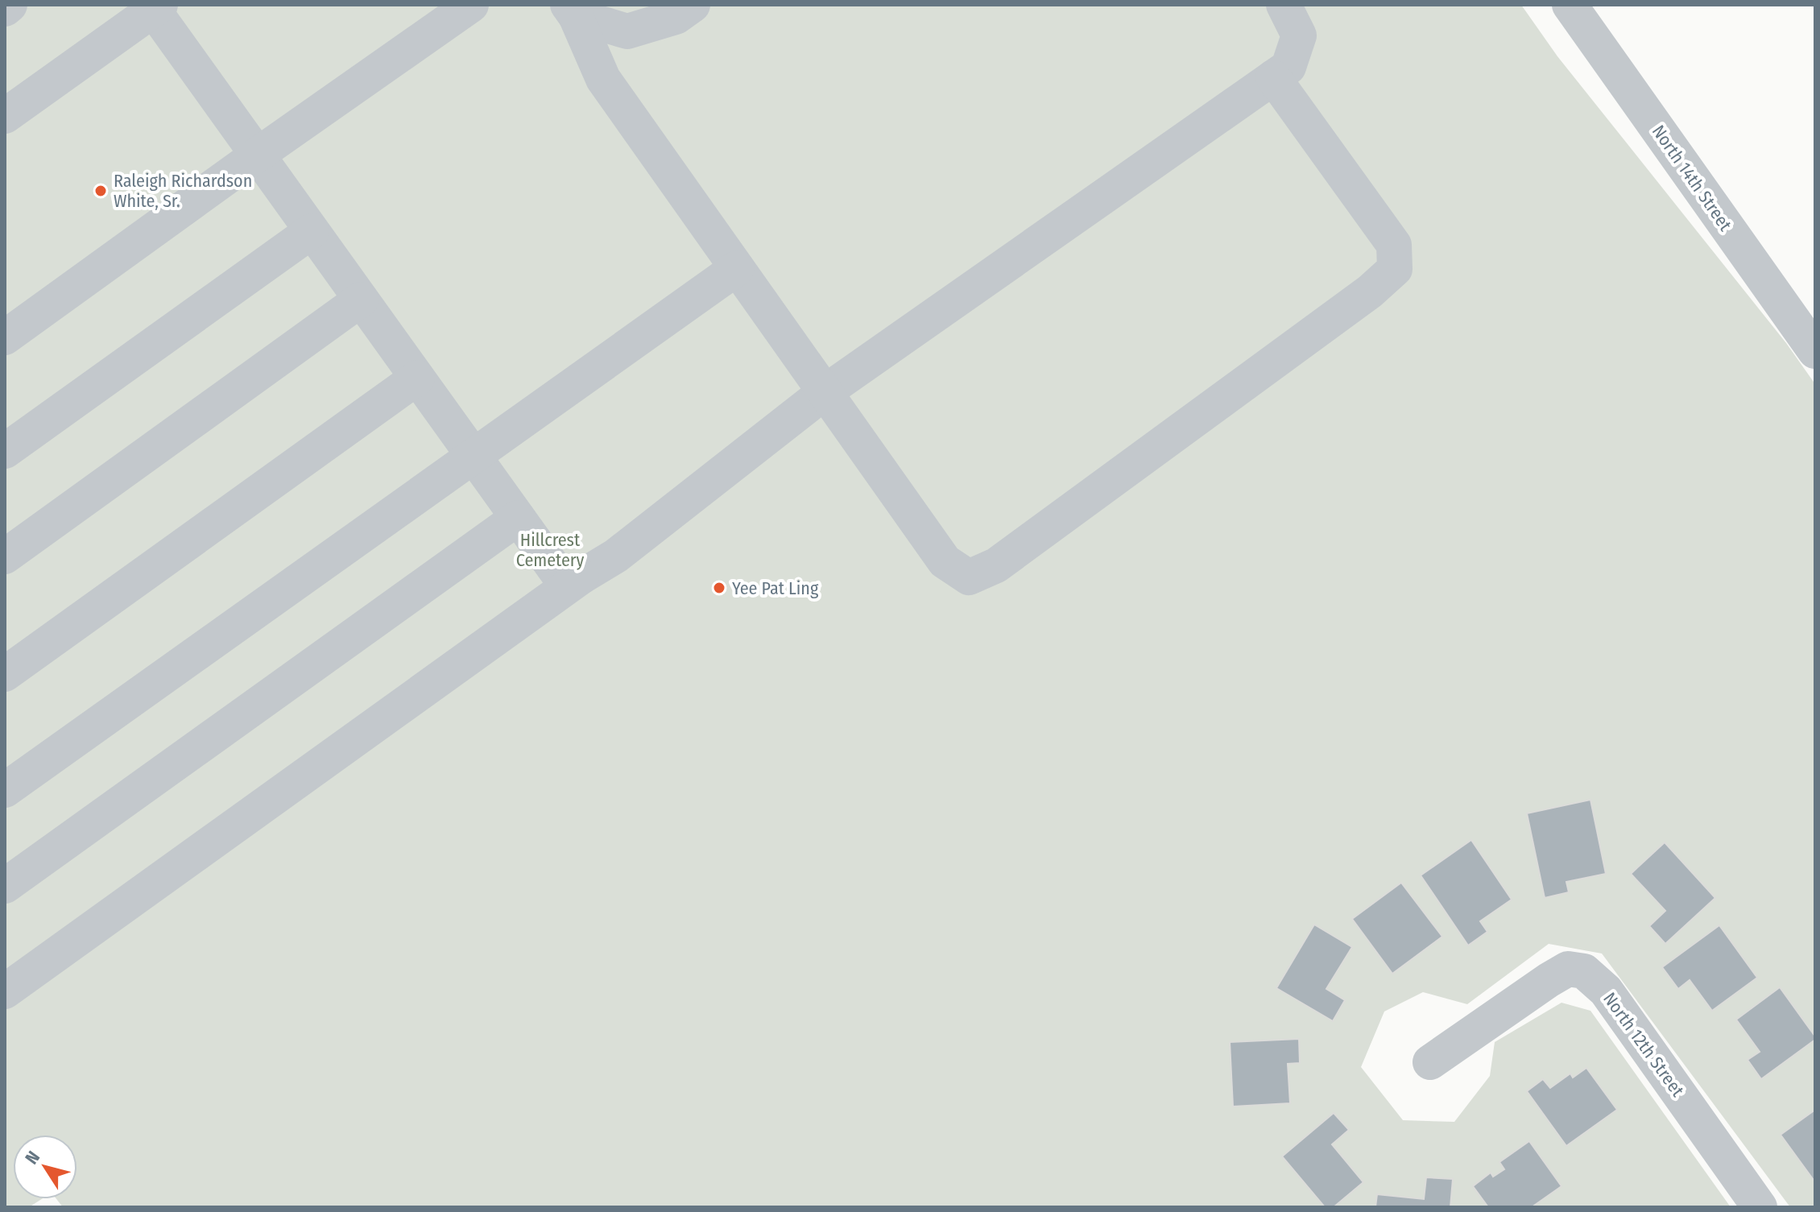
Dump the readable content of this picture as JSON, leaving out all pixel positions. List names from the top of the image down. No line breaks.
{"streets":{"street":["North 14th Street","North 12th Street"]},"parks":["Hillcrest Cemetery"],"places":["Raleigh Richardson White, Sr.","Yee Pat Ling"],"north":"top left"}
